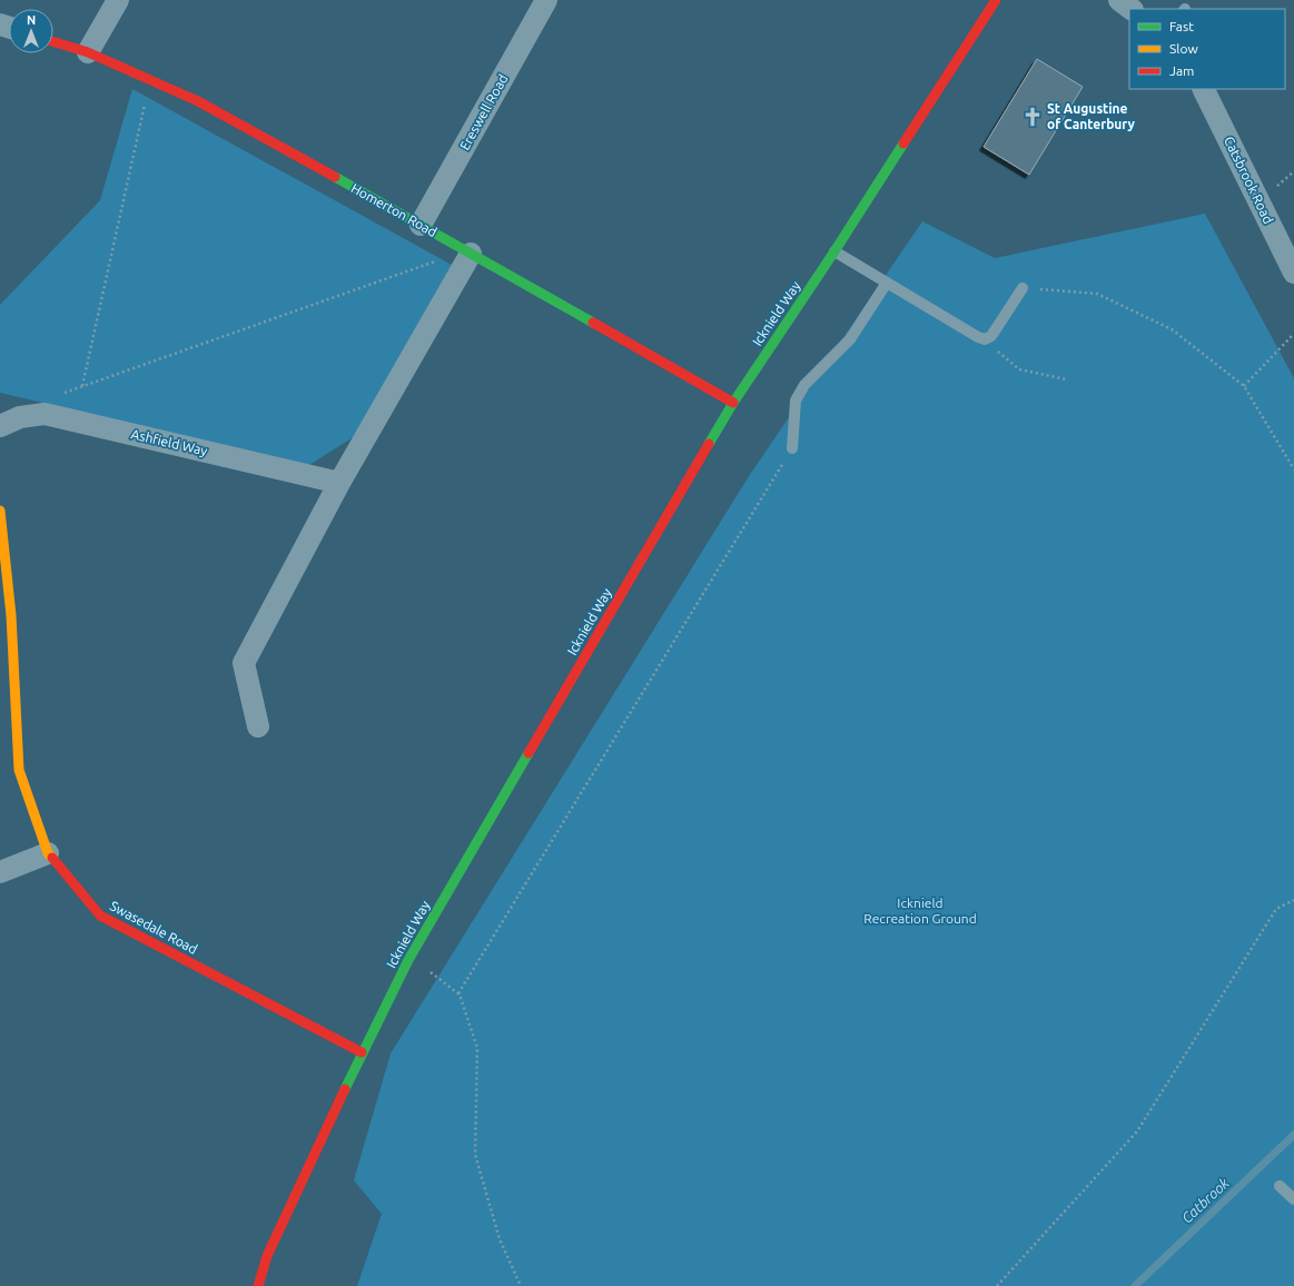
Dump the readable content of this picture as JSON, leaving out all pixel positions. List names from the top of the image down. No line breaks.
{"streets":{"street":["Ereswell Road","Catsbrook Road","Homerton Road","Icknield Way","Ashfield Way","Swasedale Road"]},"crossings":[["Ereswell Road","Homerton Road"],["Homerton Road","Icknield Way"],["Icknield Way","Swasedale Road"]],"water":["Catbrook"],"parks":["Icknield Recreation Ground"],"places":{"church":["St Augustine of Canterbury"]},"legend":["Fast","Slow","Jam"],"north":"top"}
